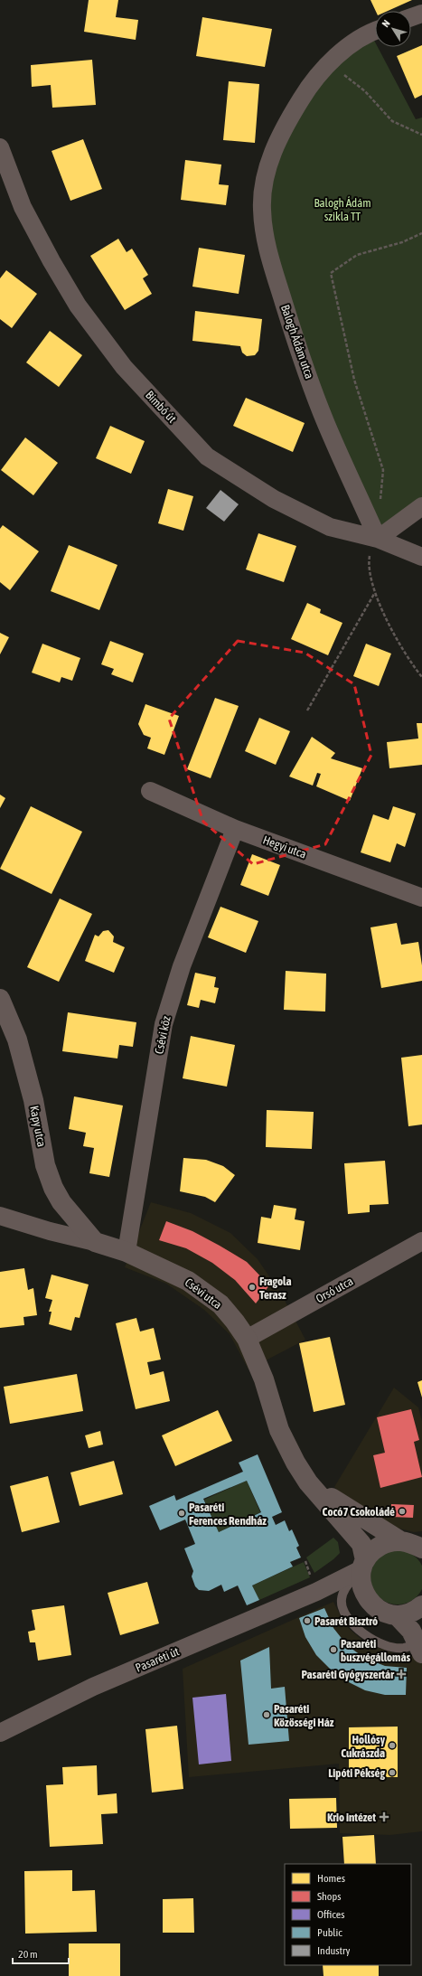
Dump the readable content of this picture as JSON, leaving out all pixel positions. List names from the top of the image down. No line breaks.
{"streets":{"street":["Balogh Ádám utca","Bimbó út","Hegyi utca","Csévi köz","Kapy utca","Orsó utca","Csévi utca","Pasaréti út"]},"crossings":[["Balogh Ádám utca","Bimbó út"],["Hegyi utca","Csévi köz"],["Csévi köz","Csévi utca"],["Kapy utca","Csévi utca"],["Orsó utca","Csévi utca"],["Csévi utca","Pasaréti út"]],"parks":["Balogh Ádám szikla TT"],"places":{"other":["Fragola Terasz","Cocó7 Csokoládé","Pasaréti Ferences Rendház","Pasarét Bisztró","Pasaréti buszvégállomás","Pasaréti Közösségi Ház","Hollósy Cukrászda","Lipóti Pékség"],"health":["Pasaréti Gyógyszertár","Krio intézet"]},"legend":["Homes","Shops","Offices","Public","Industry"],"scale_bar":"20 m","north":"top left"}
